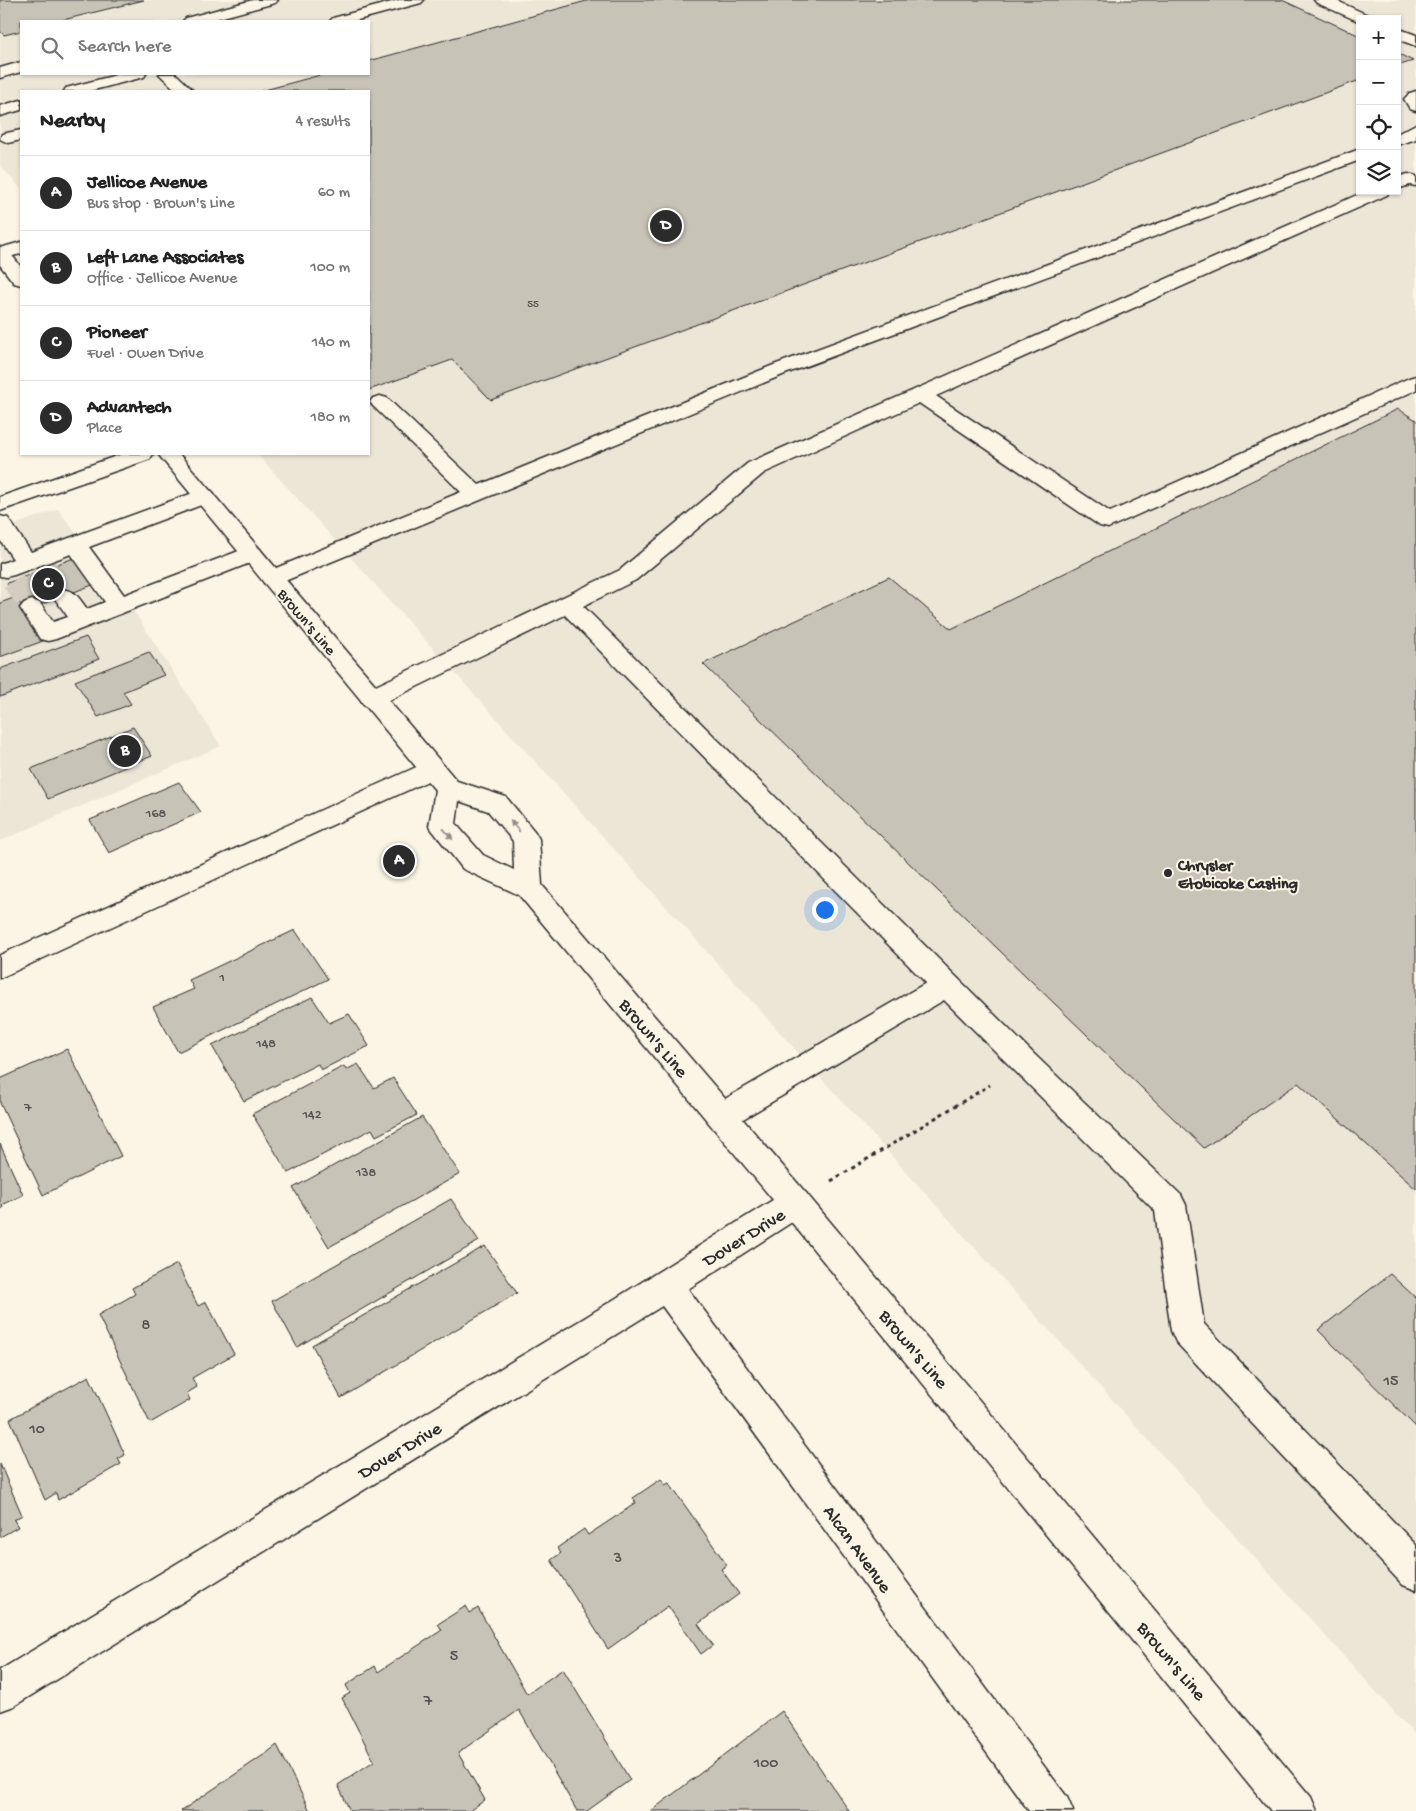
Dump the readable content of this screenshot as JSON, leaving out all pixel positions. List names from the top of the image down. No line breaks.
{"streets":{"main road":["Brown's Line","Dover Drive","Alcan Avenue"]},"crossings":[["Brown's Line","Dover Drive"],["Dover Drive","Alcan Avenue"]],"places":["Chrysler Etobicoke Casting"],"house_numbers":["55","168","1","148","7","142","138","8","15","10","3","5","7","100"],"page":{"map_buttons":["+","−"],"search":"Search here","heading":["Nearby","4 results"],"list":[{"mark":"A","name":"Jellicoe Avenue","note":"Bus stop · Brown's Line","value":"60 m"},{"mark":"B","name":"Left Lane Associates","note":"Office · Jellicoe Avenue","value":"100 m"},{"mark":"C","name":"Pioneer","note":"Fuel · Owen Drive","value":"140 m"},{"mark":"D","name":"Advantech","note":"Place","value":"180 m"}],"pins":["D","C","B","A"]}}
